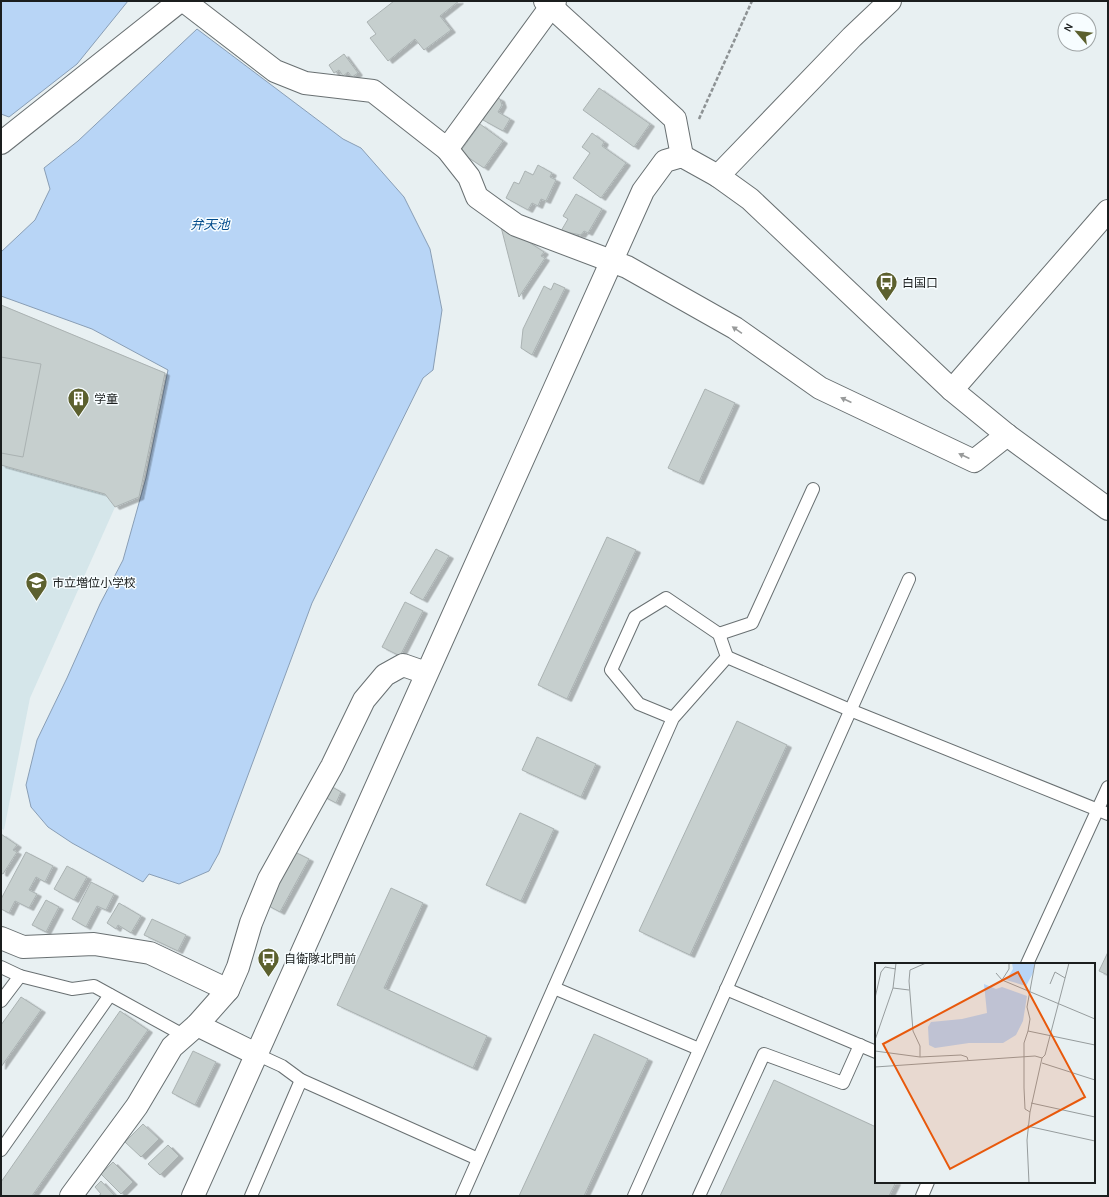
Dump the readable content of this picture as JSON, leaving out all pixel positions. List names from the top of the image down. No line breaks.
{"water":["弁天池"],"places":{"bus stop":["白国口","自衛隊北門前"],"building":["学童"],"school or university":["市立増位小学校"]},"north":"top left"}
